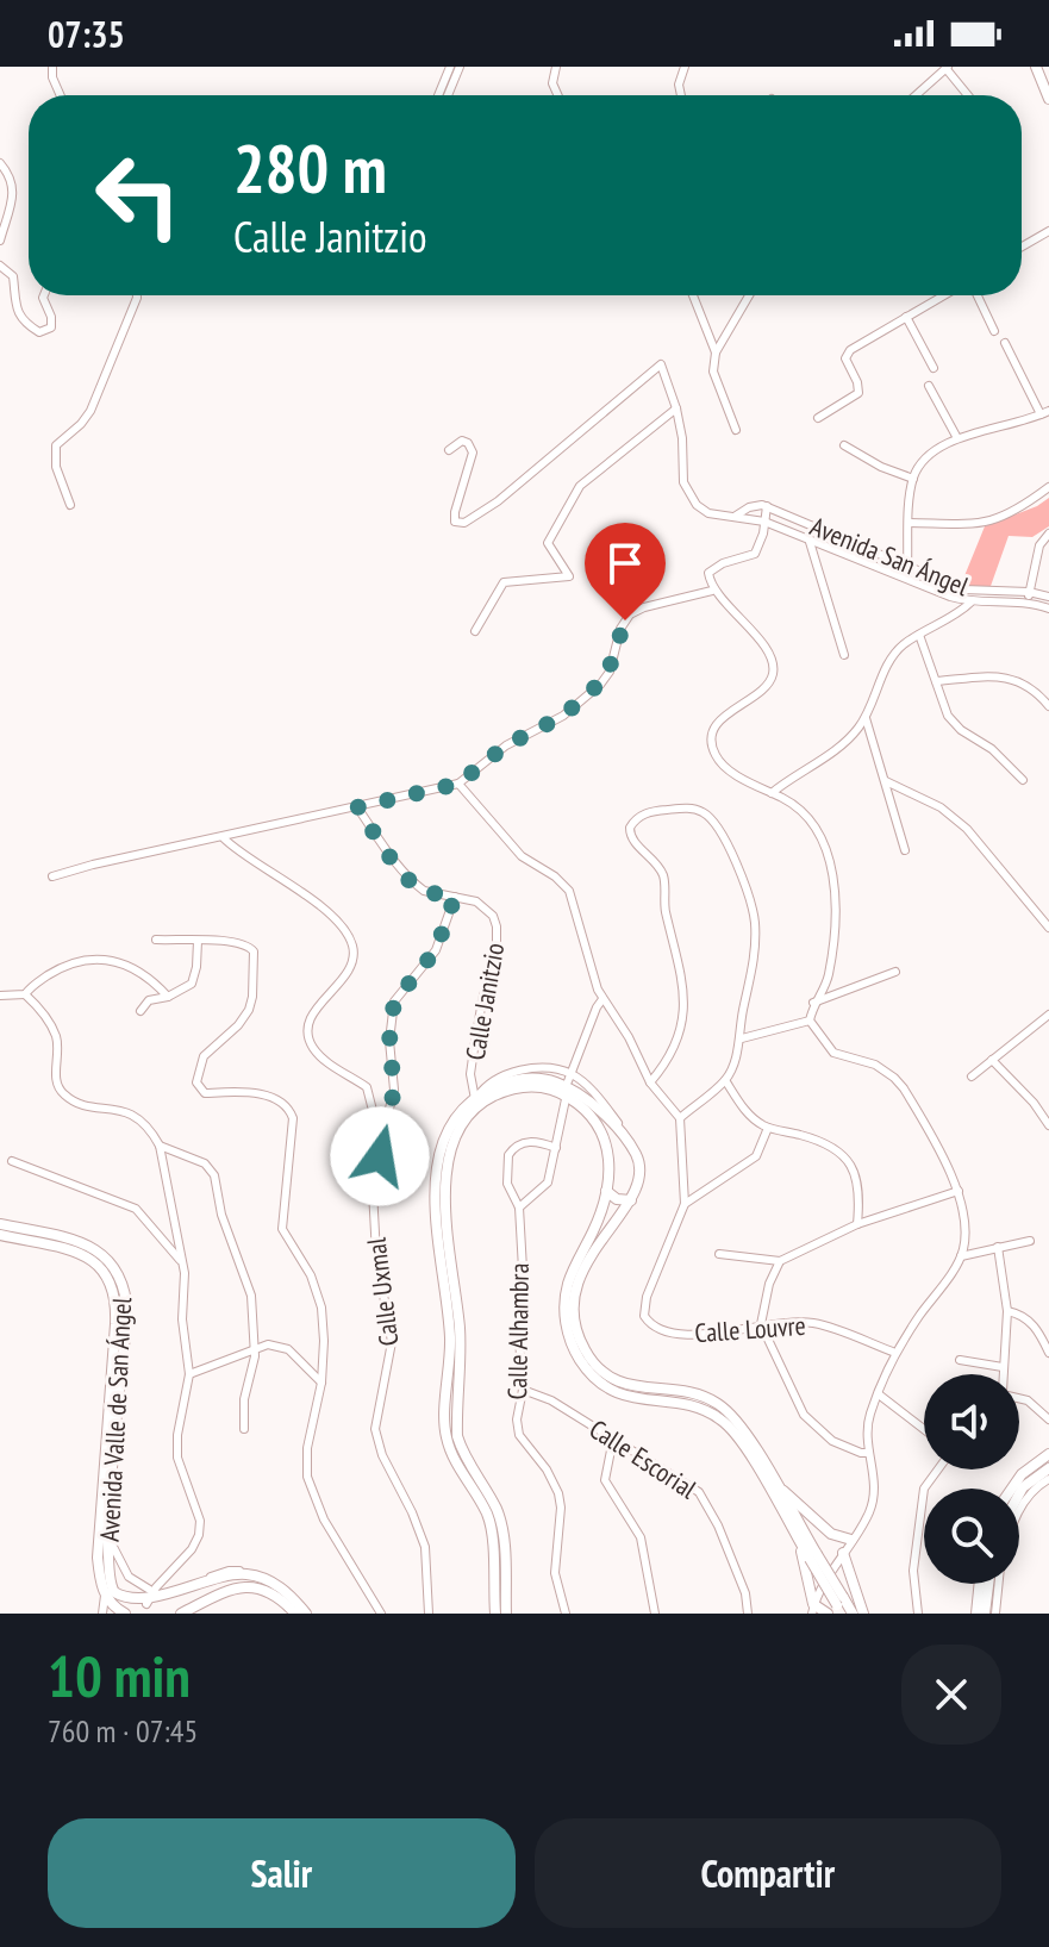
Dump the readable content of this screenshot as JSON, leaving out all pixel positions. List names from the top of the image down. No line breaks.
{"streets":{"street":["Avenida San Ángel","Calle Janitzio","Calle Uxmal","Calle Louvre","Calle Alhambra","Avenida Valle de San Ángel","Calle Escorial"]},"crossings":[["Calle Alhambra","Calle Escorial"]],"page":{"status":"07:35","turn":["280 m","Calle Janitzio"],"heading":["10 min","760 m · 07:45"],"buttons":["Salir","Compartir"]}}
